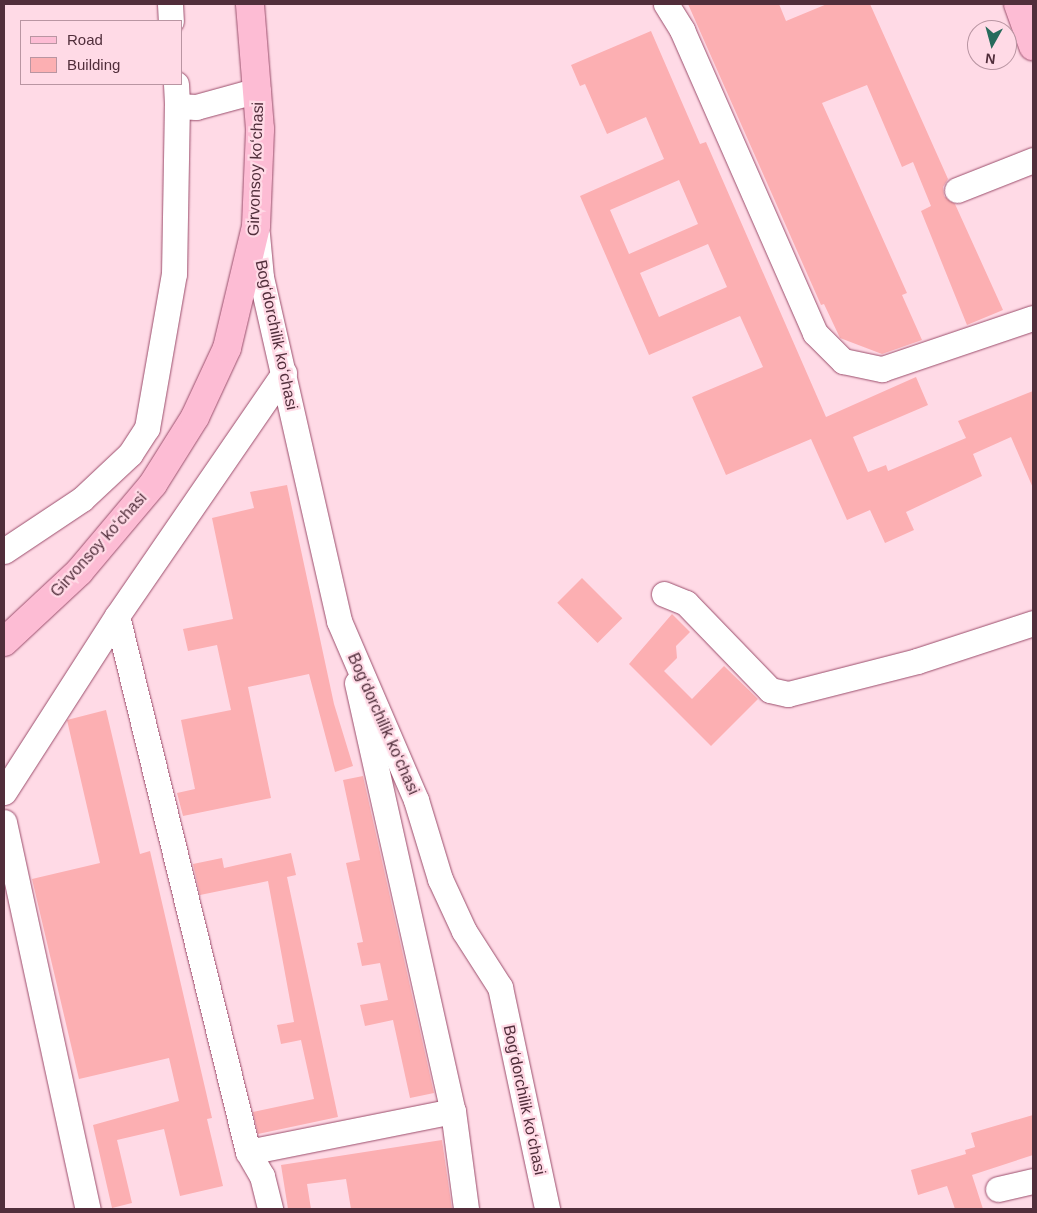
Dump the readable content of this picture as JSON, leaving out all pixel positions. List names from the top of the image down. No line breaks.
{"streets":{"main road":["Girvonsoy koʻchasi"],"street":["Bogʻdorchilik koʻchasi"]},"crossings":[["Girvonsoy koʻchasi","Bogʻdorchilik koʻchasi"]],"legend":["Road","Building"],"north":"bottom"}
